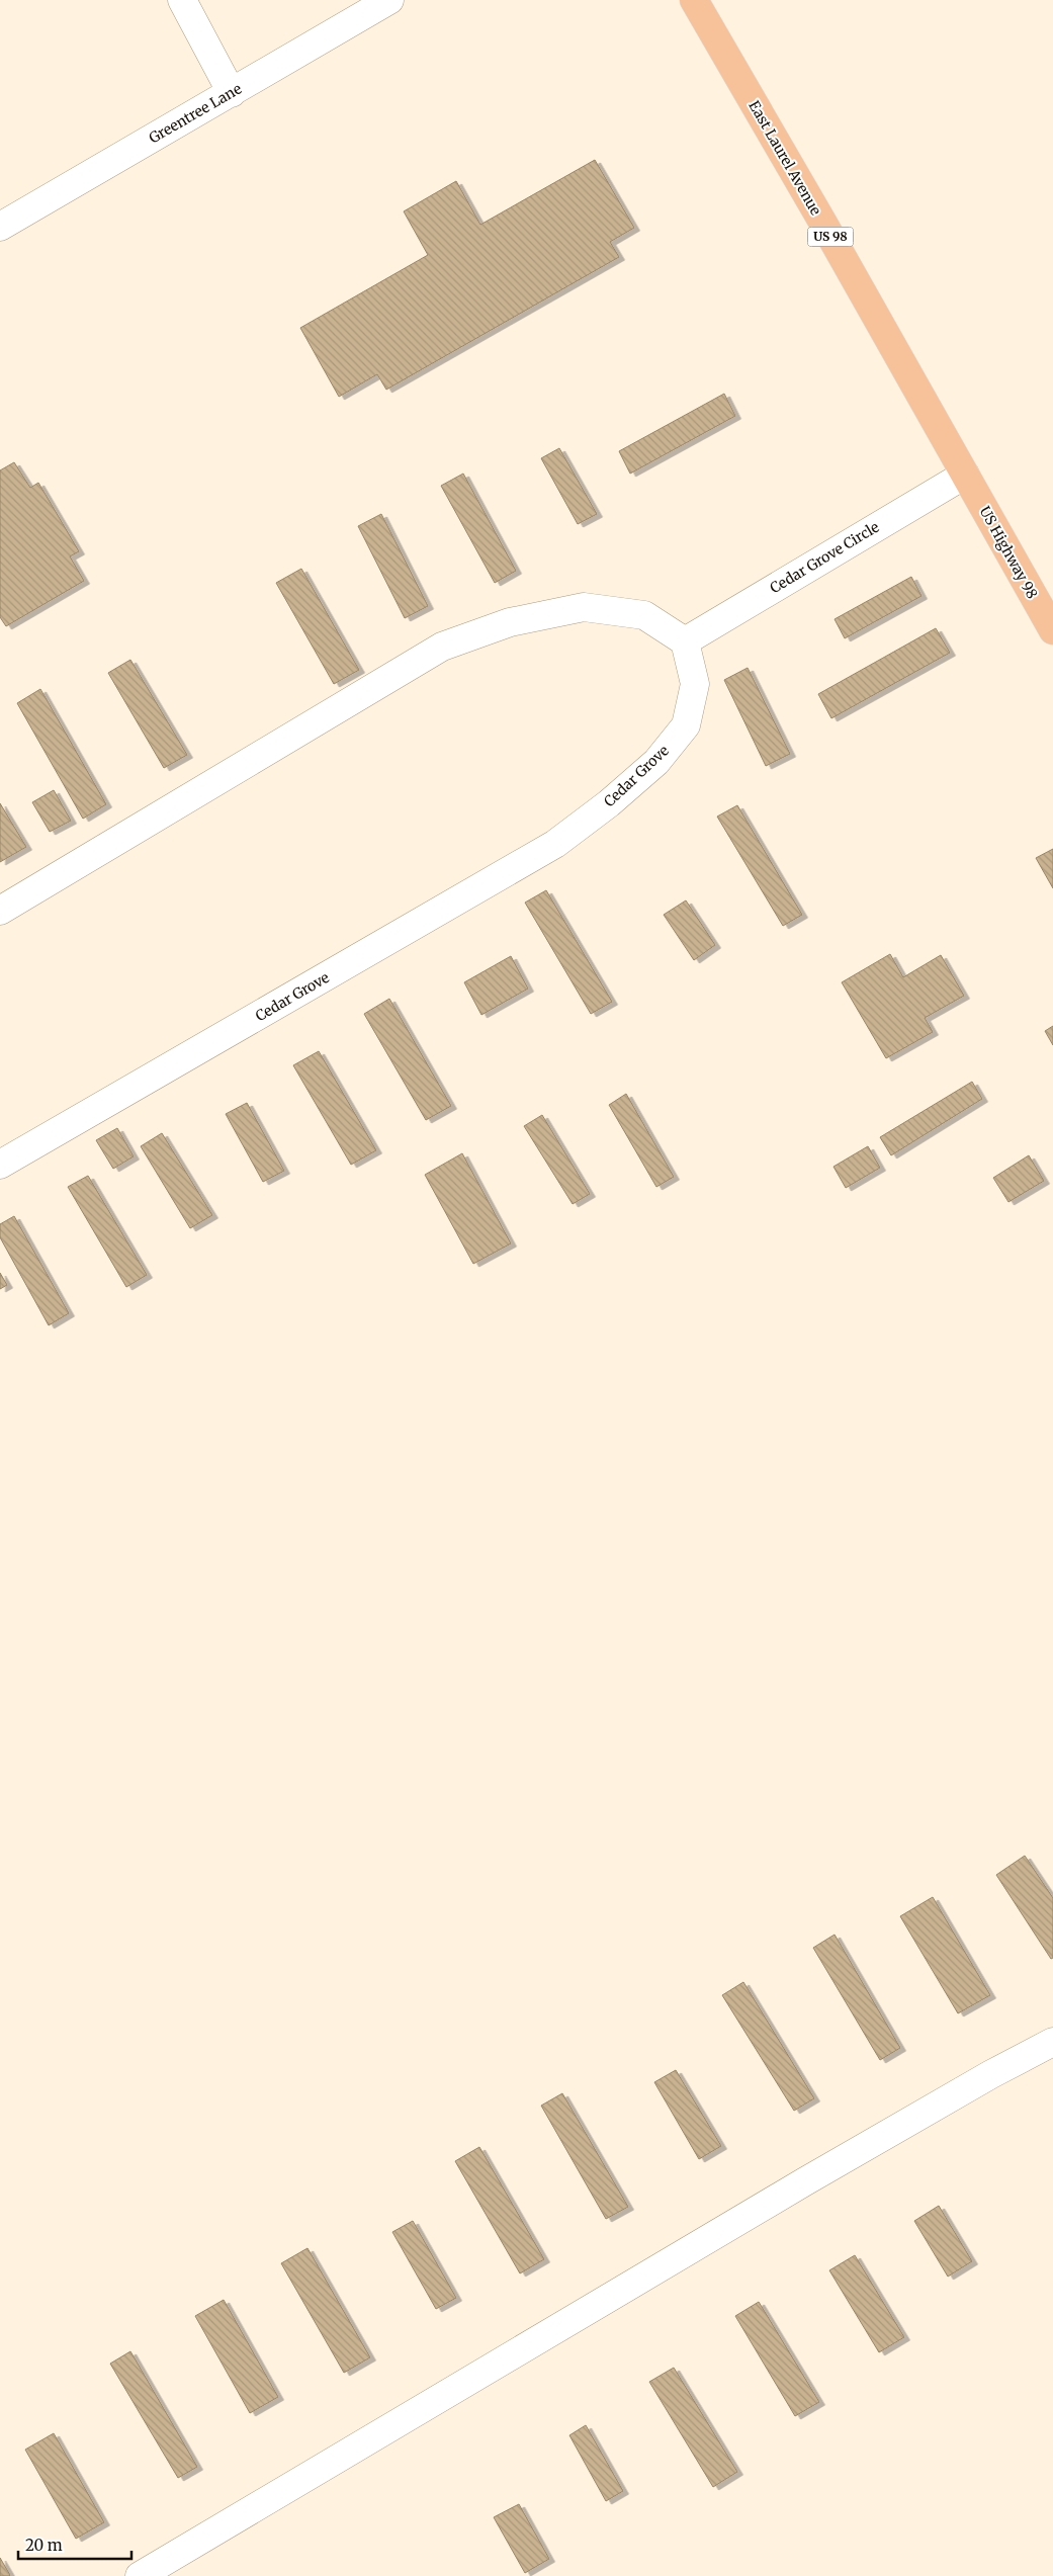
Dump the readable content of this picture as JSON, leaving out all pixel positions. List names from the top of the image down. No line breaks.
{"streets":{"main road":["East Laurel Avenue","US 98","US Highway 98"],"street":["Greentree Lane","Cedar Grove Circle","Cedar Grove"]},"crossings":[["East Laurel Avenue","US Highway 98"],["East Laurel Avenue","Cedar Grove Circle"],["US Highway 98","Cedar Grove Circle"],["Cedar Grove Circle","Cedar Grove"]],"scale_bar":"20 m"}
